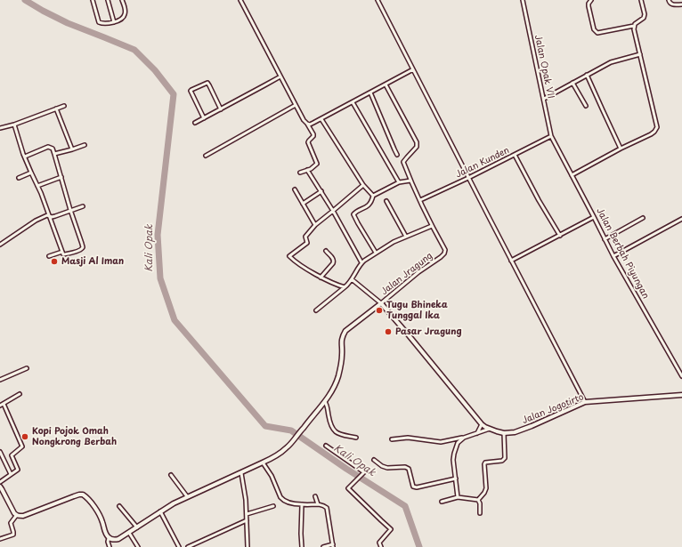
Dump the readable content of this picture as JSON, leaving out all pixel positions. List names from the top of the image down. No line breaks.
{"streets":{"street":["Jalan Opak VII","Jalan Kunden","Jalan Berbah Piyungan","Jalan Jragung","Jalan Jogotirto"]},"crossings":[["Jalan Opak VII","Jalan Kunden"],["Jalan Opak VII","Jalan Berbah Piyungan"],["Jalan Kunden","Jalan Berbah Piyungan"],["Jalan Kunden","Jalan Jragung"],["Jalan Jragung","Jalan Jogotirto"]],"water":["Kali Opak"],"places":["Masji Al Iman","Tugu Bhineka Tunggal Ika","Pasar Jragung","Kopi Pojok Omah Nongkrong Berbah"]}
